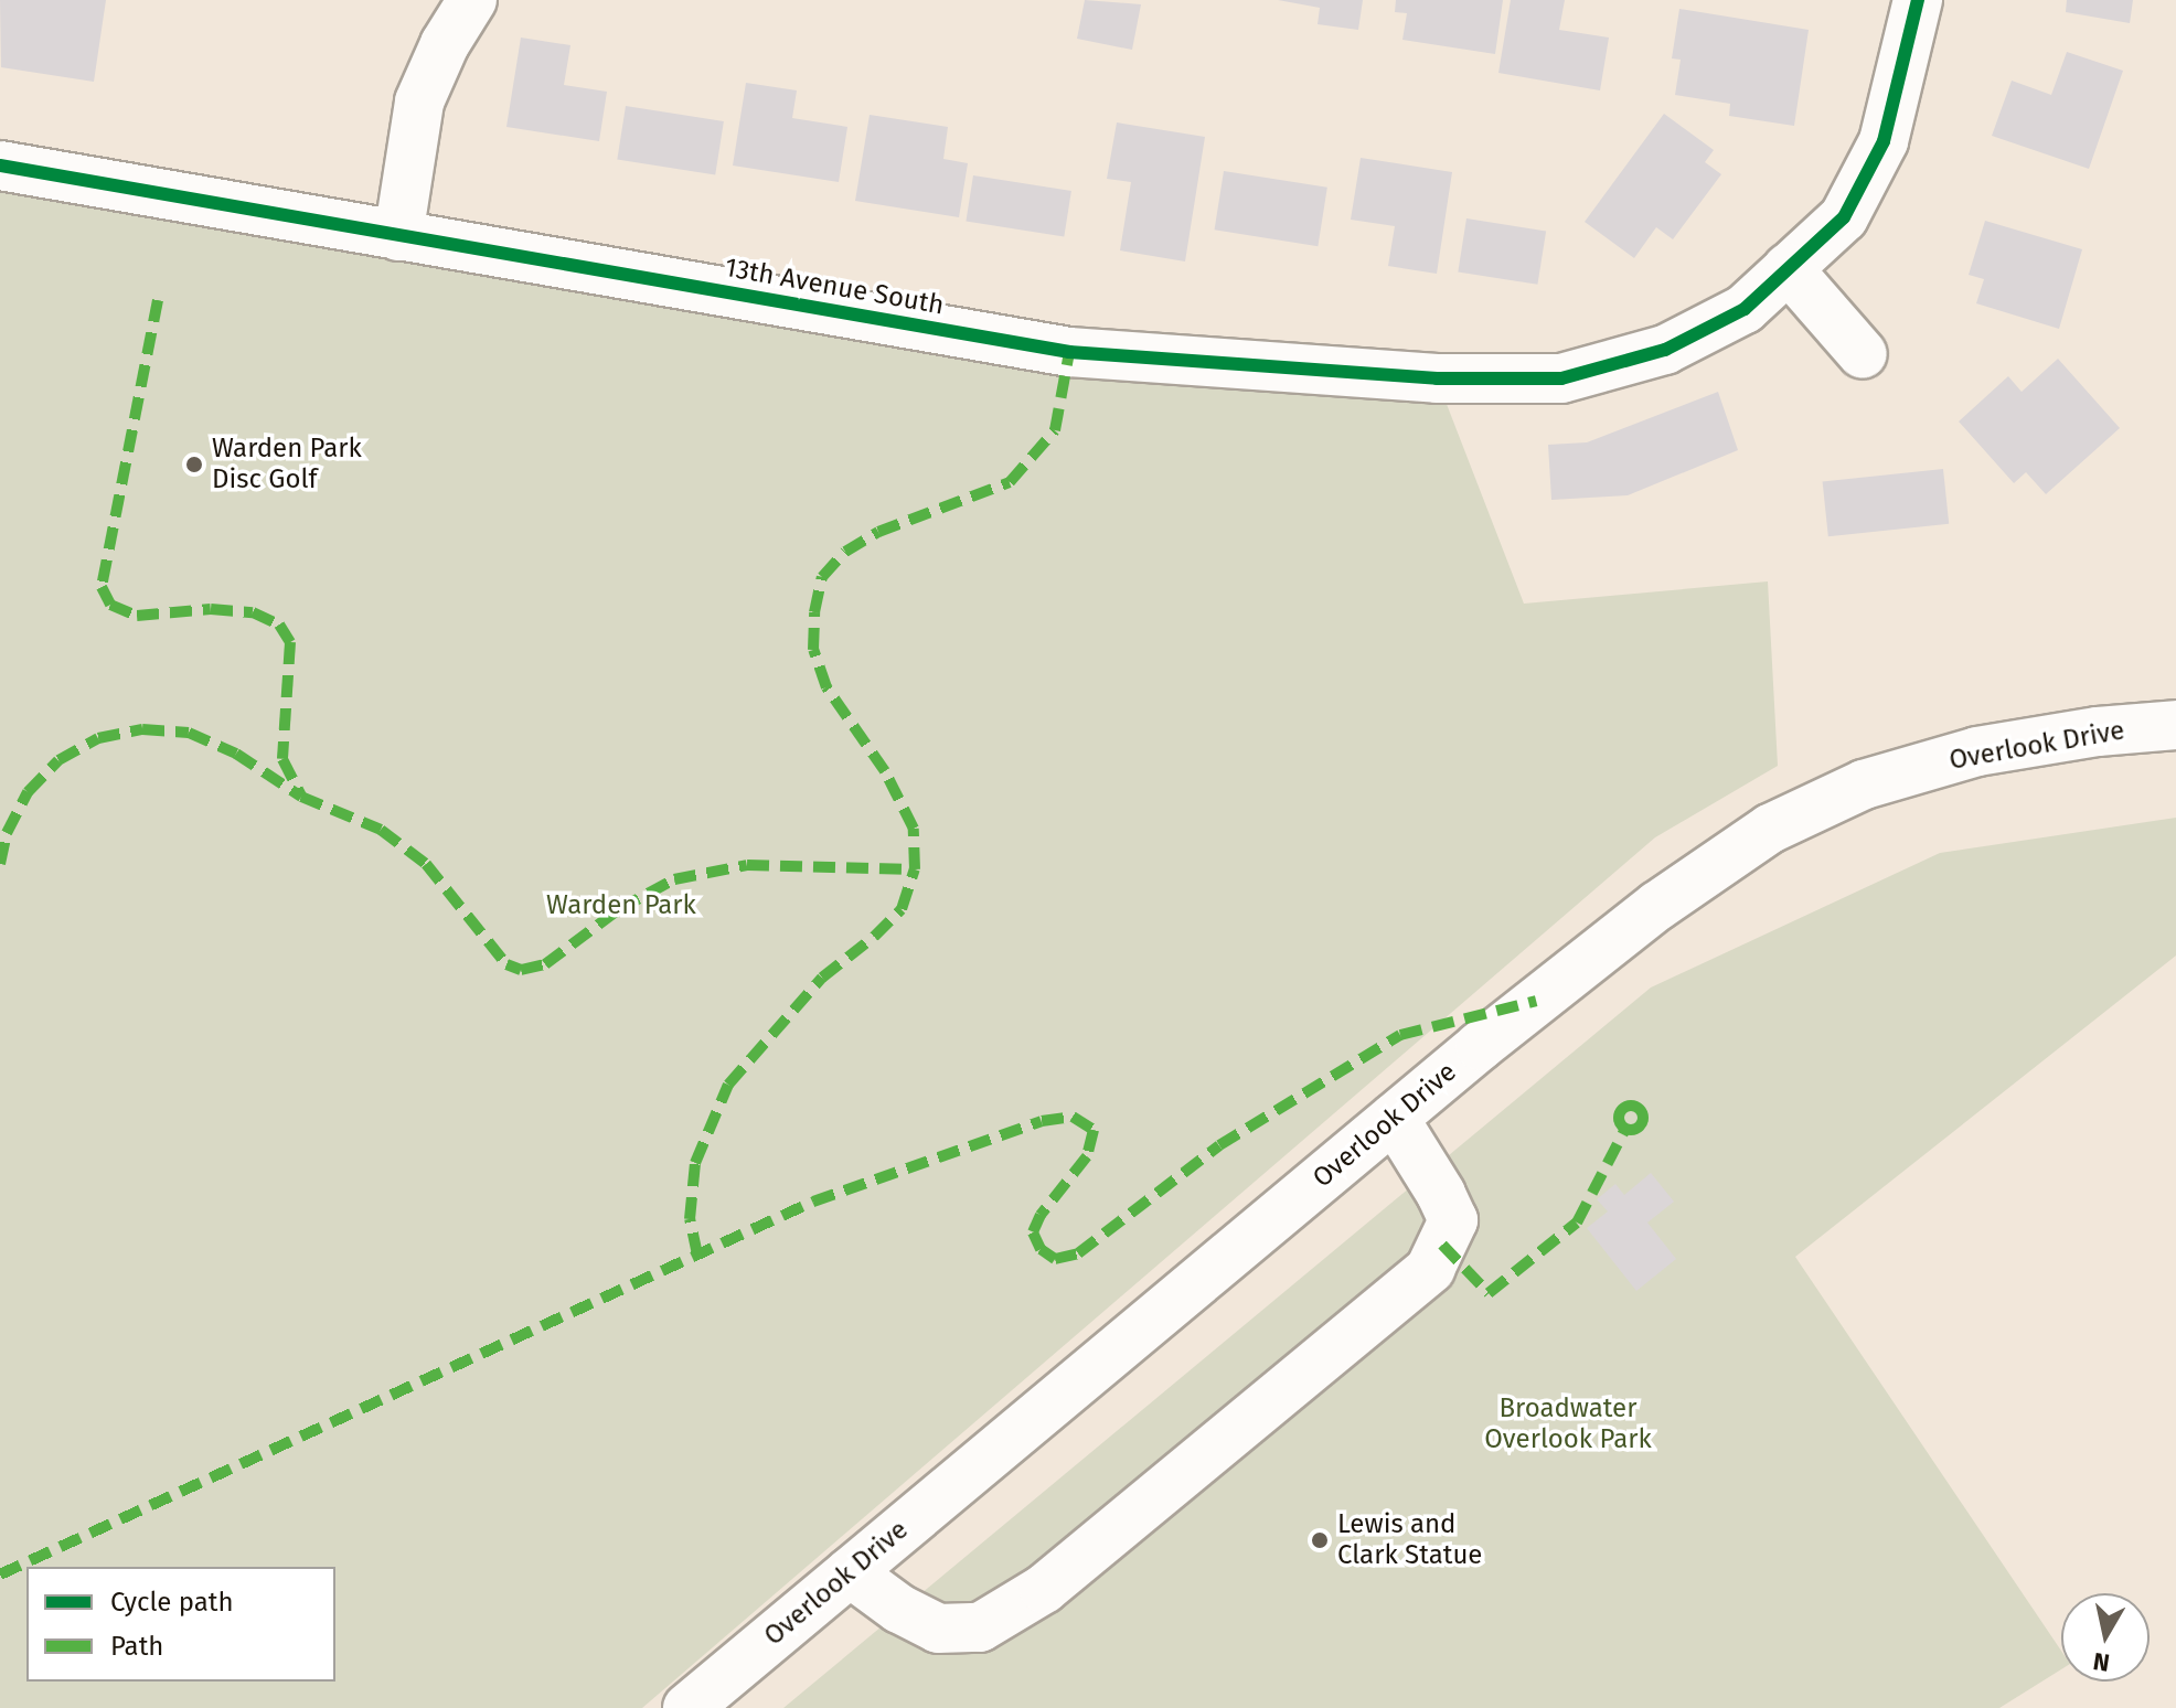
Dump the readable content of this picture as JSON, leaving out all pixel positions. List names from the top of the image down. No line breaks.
{"streets":{"street":["13th Avenue South","Overlook Drive"]},"parks":["Warden Park","Broadwater Overlook Park"],"places":["Warden Park Disc Golf","Lewis and Clark Statue"],"legend":["Cycle path","Path"],"north":"bottom"}
